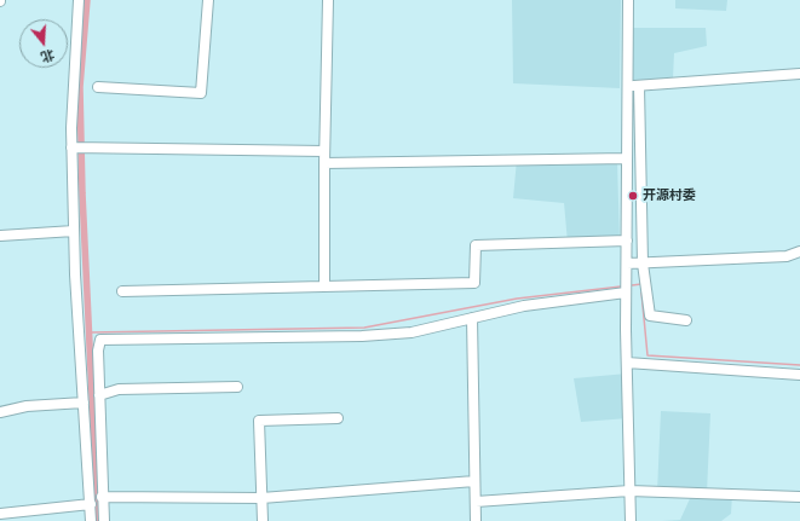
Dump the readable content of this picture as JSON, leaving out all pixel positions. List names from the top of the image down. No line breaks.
{"places":["开源村委"],"north":"bottom"}
